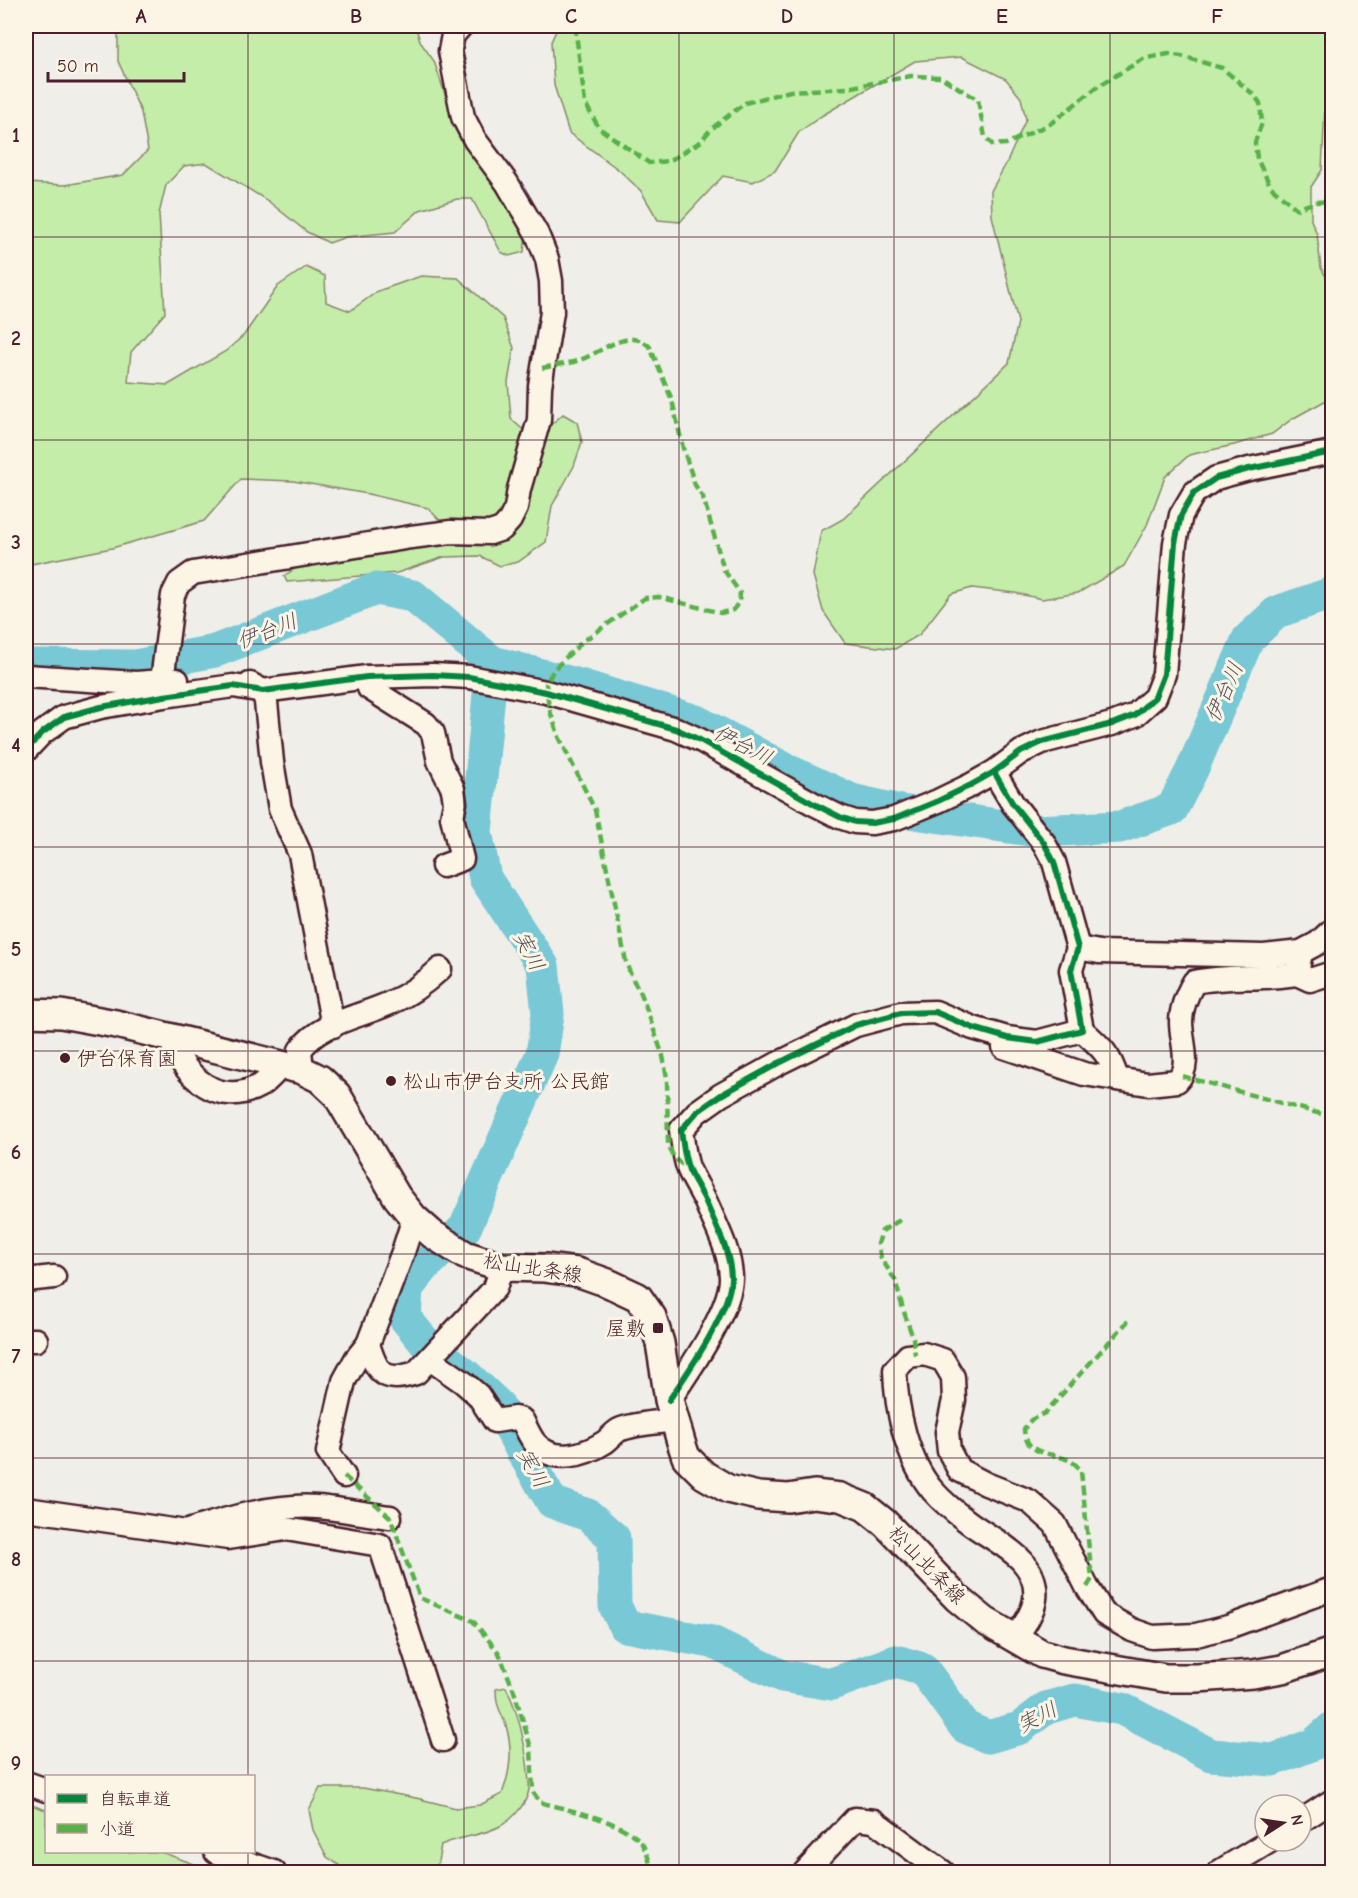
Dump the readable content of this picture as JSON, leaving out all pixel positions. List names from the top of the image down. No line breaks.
{"streets":{"main road":["松山北条線"]},"water":["伊台川","実川"],"places":{"other":["伊台保育園","松山市伊台支所 公民館"],"transit":["屋敷"]},"legend":["自転車道","小道"],"scale_bar":"50 m","north":"right","grid":{"columns":["A","B","C","D","E","F"],"rows":["1","2","3","4","5","6","7","8","9"]}}
